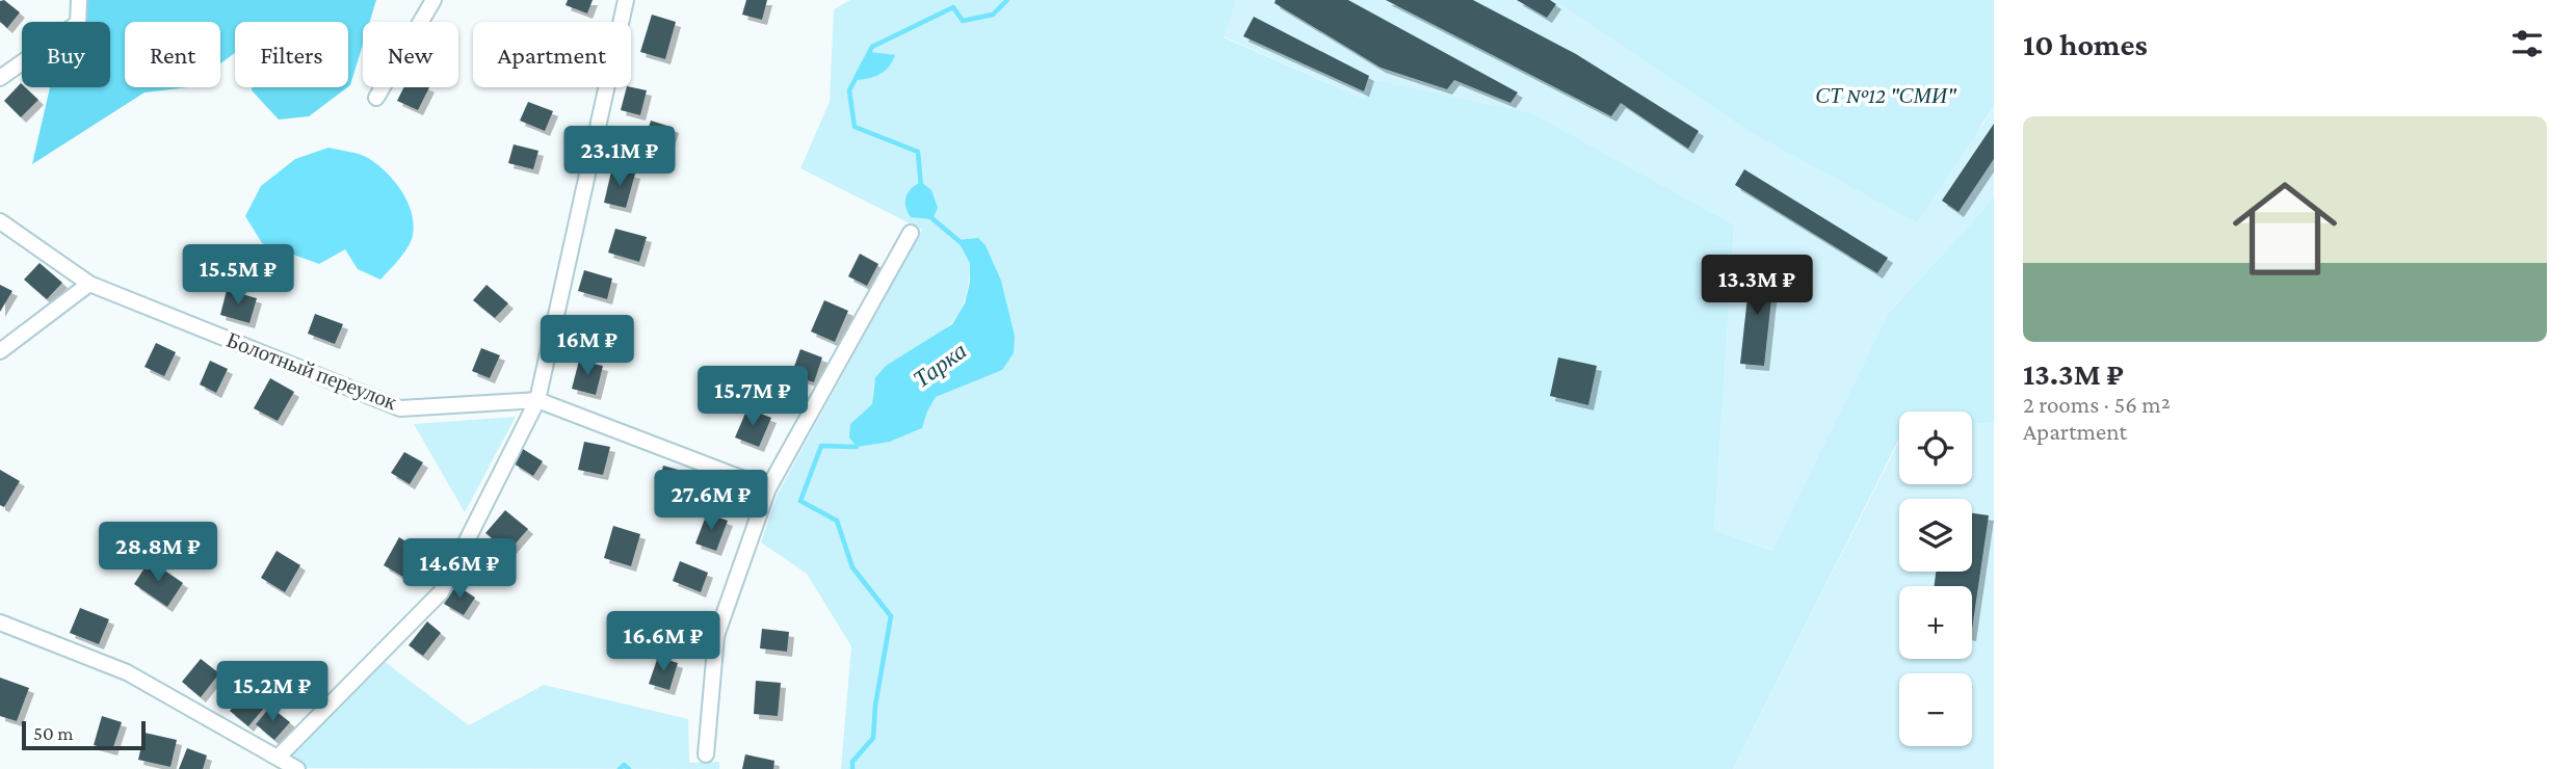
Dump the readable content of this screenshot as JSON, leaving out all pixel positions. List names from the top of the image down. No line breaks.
{"streets":{"street":["Болотный переулок"]},"water":["Тарка"],"parks":["СТ №12 \"СМИ\""],"scale_bar":"50 m","page":{"heading":"10 homes","chip":["Buy","Rent","Filters","New","Apartment"],"list":[{"name":"13.3M ₽","note":"2 rooms · 56 m² · Apartment"}],"price":["23.1M ₽","15.5M ₽","13.3M ₽","16M ₽","15.7M ₽","27.6M ₽","28.8M ₽","14.6M ₽","16.6M ₽","15.2M ₽"],"map_buttons":["+","−"],"scale":"50 m"}}
